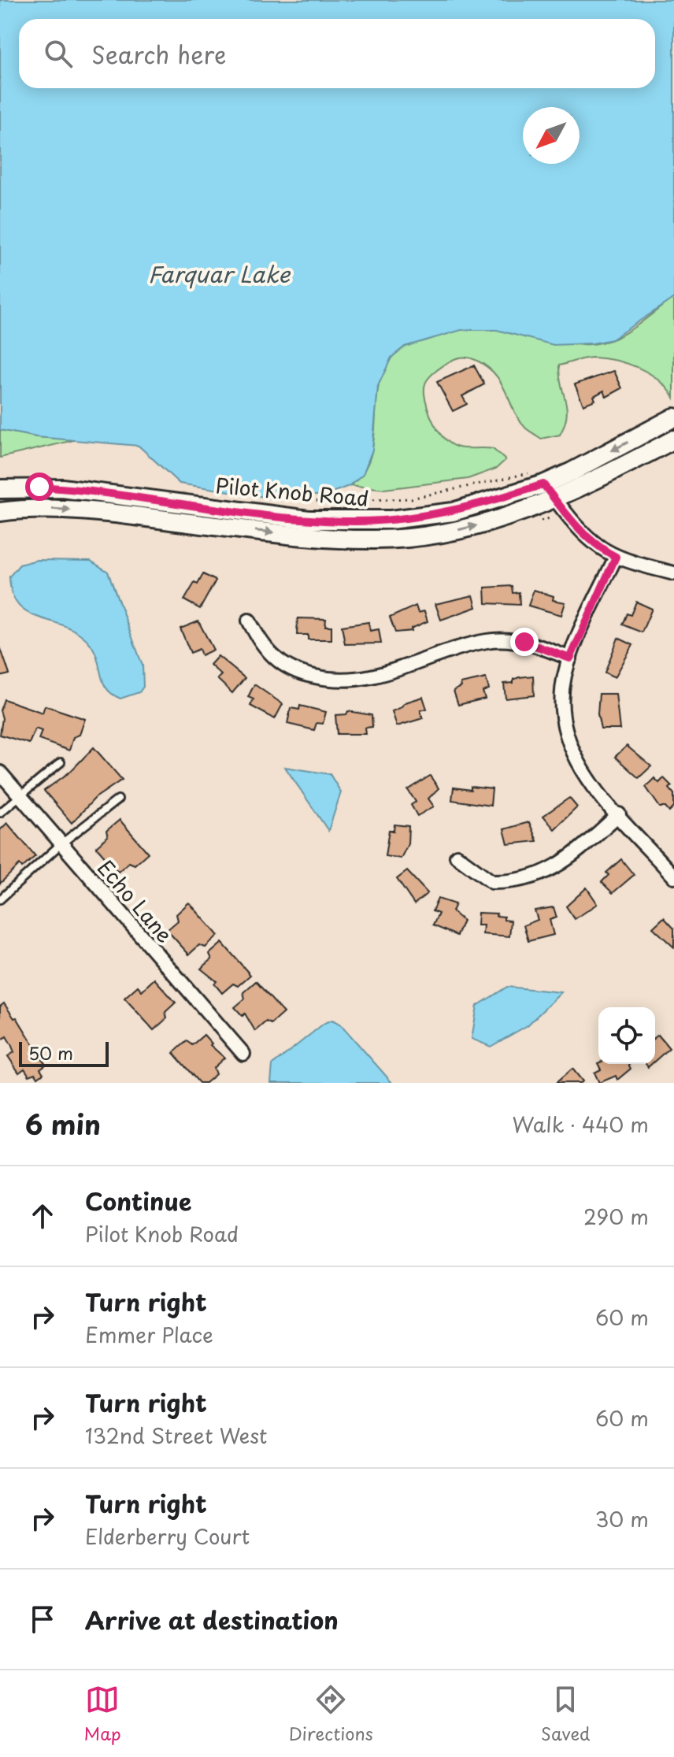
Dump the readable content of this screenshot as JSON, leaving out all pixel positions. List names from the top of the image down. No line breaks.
{"streets":{"main road":["Pilot Knob Road"],"street":["Echo Lane"]},"water":["Farquar Lake"],"scale_bar":"50 m","north":"bottom left","page":{"search":"Search here","scale":"50 m","heading":["6 min","Walk · 440 m"],"list":[["Continue","Pilot Knob Road","290 m"],["Turn right","Emmer Place","60 m"],["Turn right","132nd Street West","60 m"],["Turn right","Elderberry Court","30 m"],"Arrive at destination"],"nav":["Map","Directions","Saved"]}}
